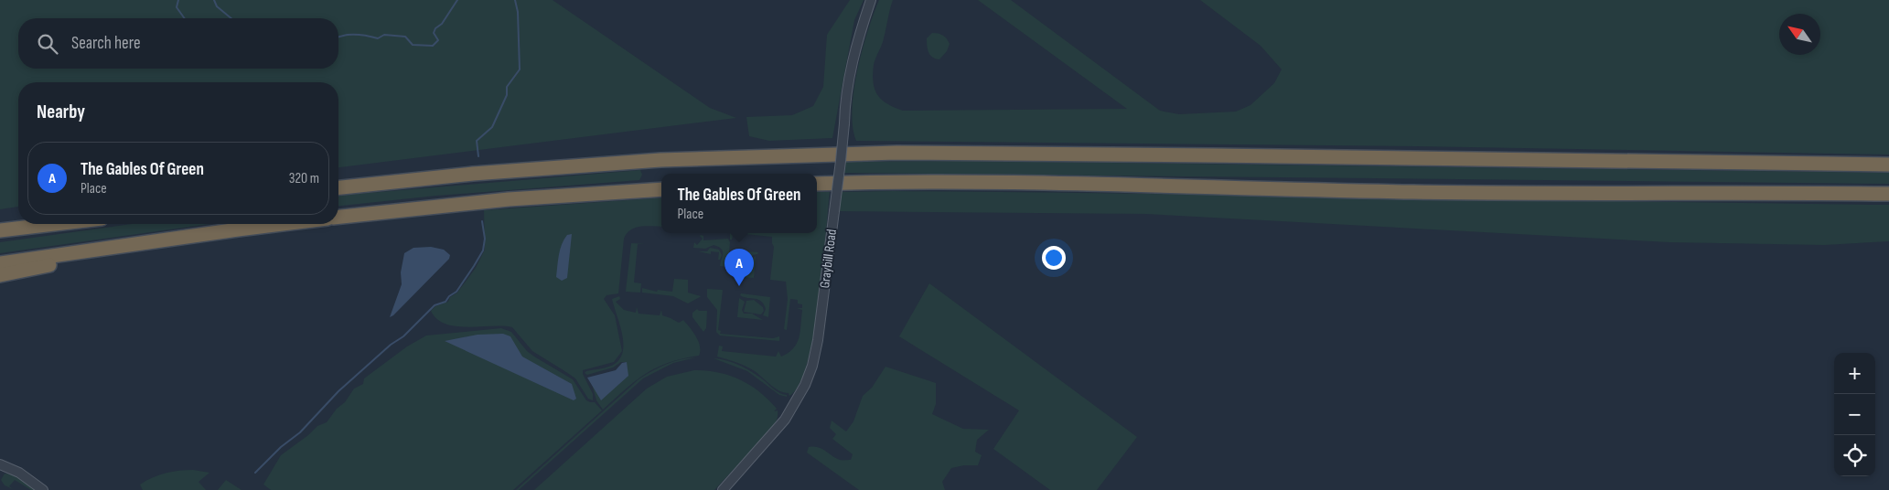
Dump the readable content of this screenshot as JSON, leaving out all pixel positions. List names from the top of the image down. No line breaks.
{"streets":{"street":["Graybill Road"]},"north":"top left","page":{"search":"Search here","heading":"Nearby","list":[{"mark":"A","name":"The Gables Of Green","note":"Place","value":"320 m"}],"popup":["The Gables Of Green","Place"],"pins":"A","map_buttons":["+","−"]}}
